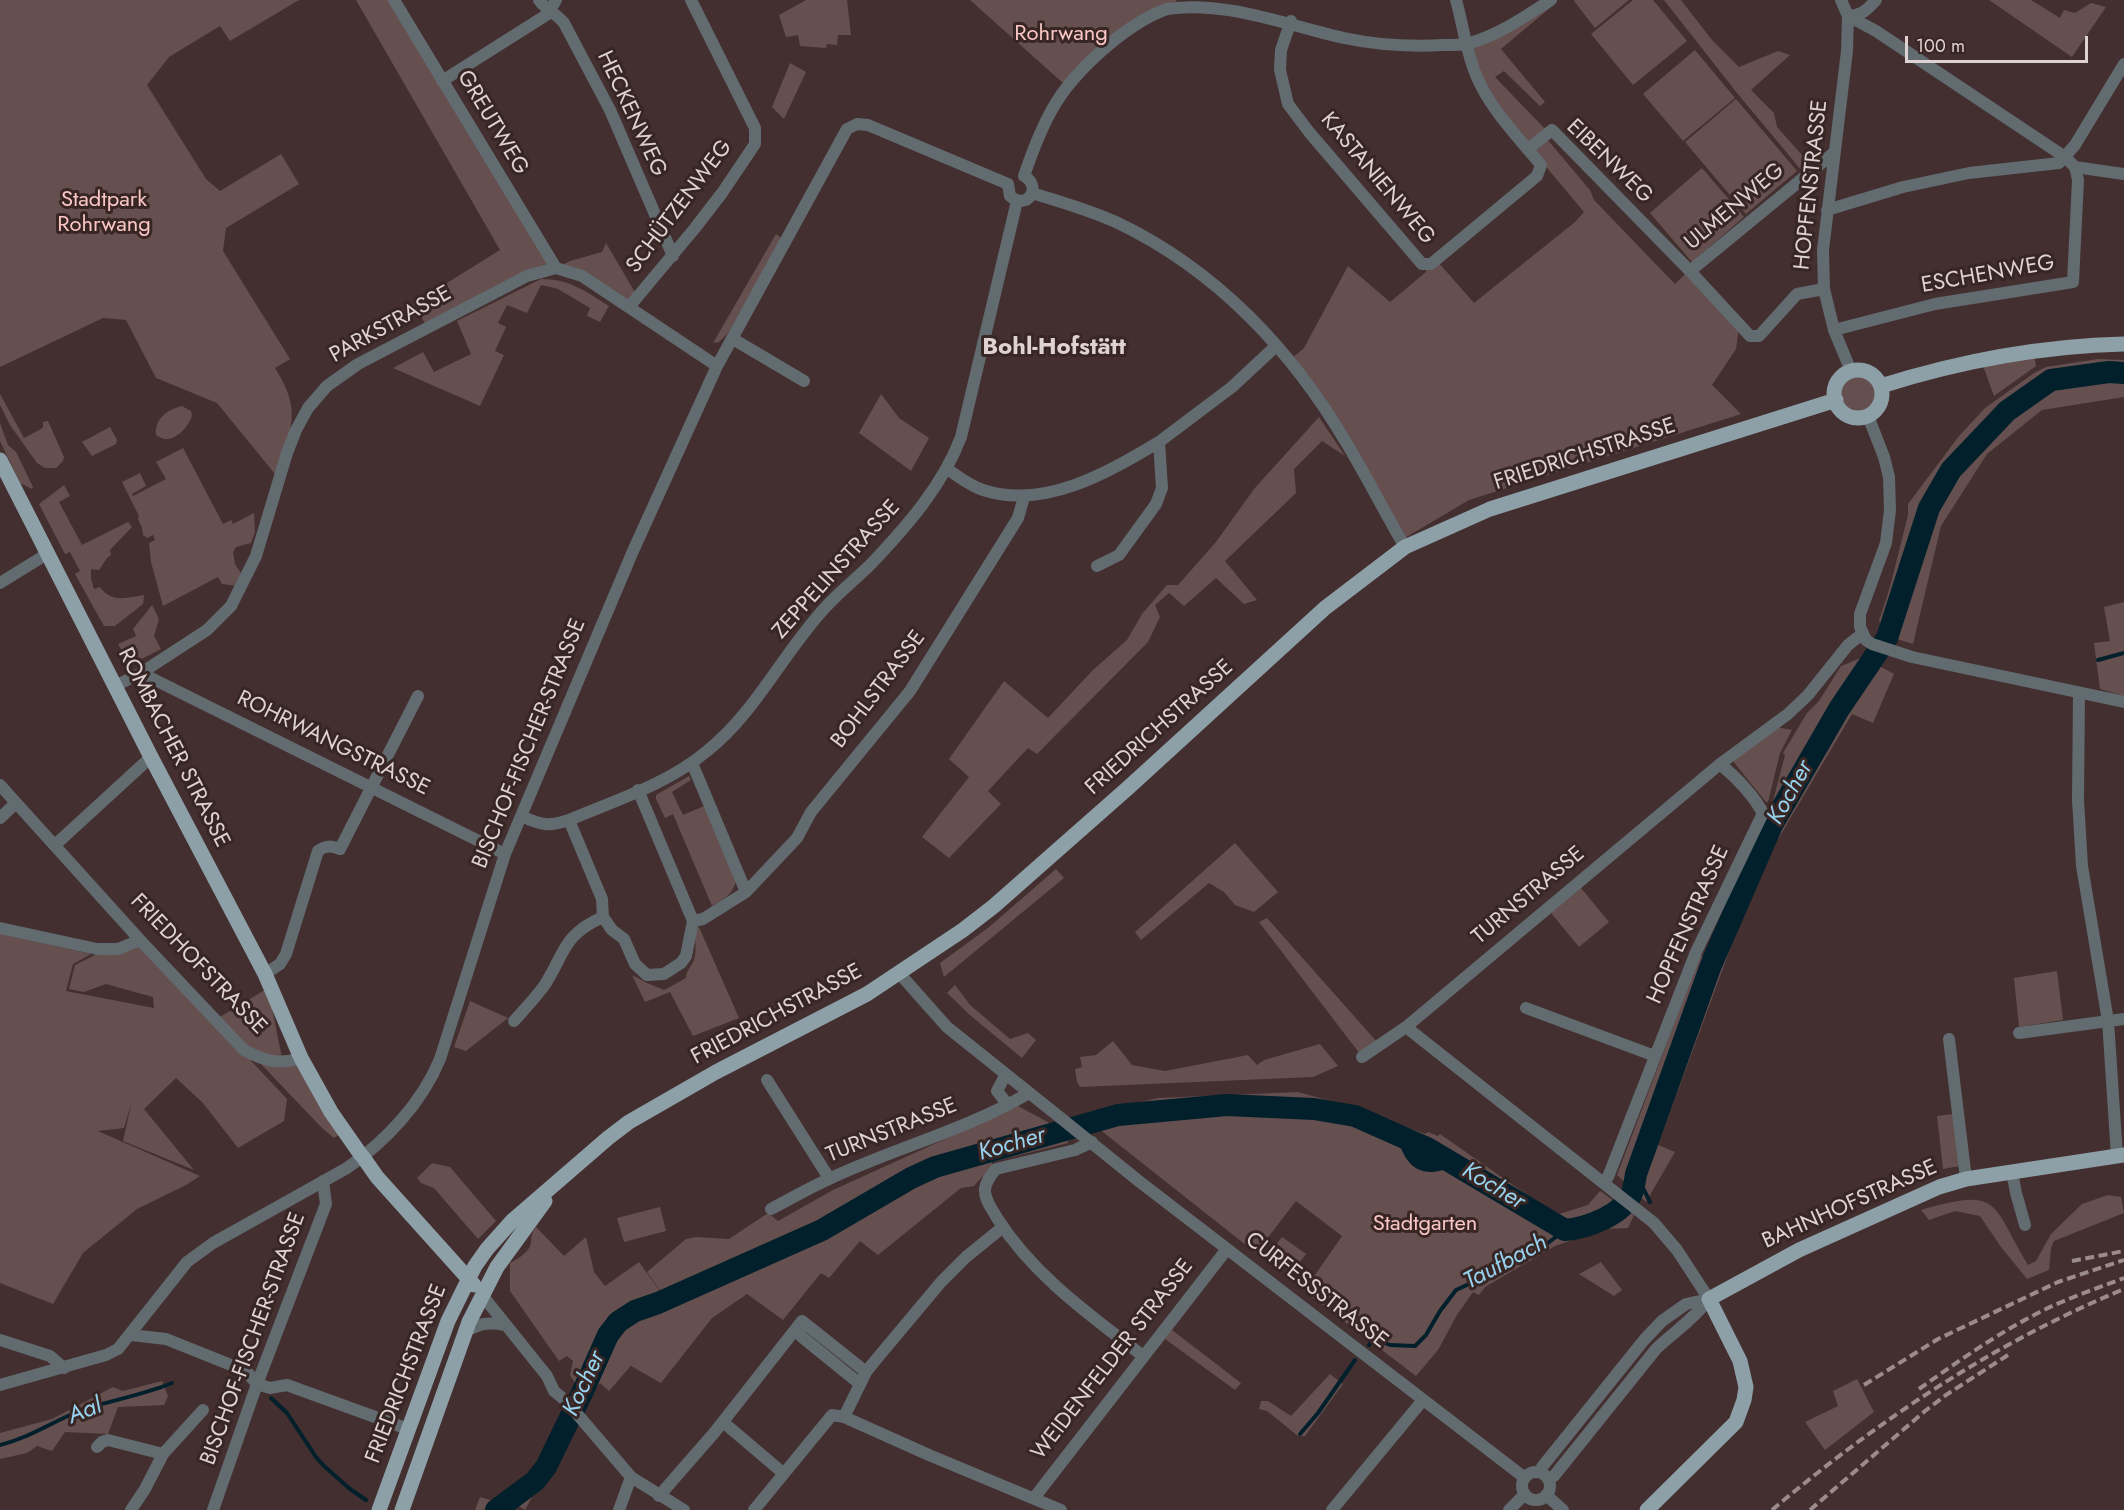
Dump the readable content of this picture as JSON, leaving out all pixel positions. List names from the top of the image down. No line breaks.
{"streets":{"main road":["FRIEDRICHSTRASSE","ROMBACHER STRASSE","BAHNHOFSTRASSE"],"street":["HECKENWEG","GREUTWEG","EIBENWEG","KASTANIENWEG","HOPFENSTRASSE","SCHÜTZENWEG","ULMENWEG","ESCHENWEG","PARKSTRASSE","ZEPPELINSTRASSE","BOHLSTRASSE","ROHRWANGSTRASSE","BISCHOF-FISCHER-STRASSE","TURNSTRASSE","FRIEDHOFSTRASSE","CURFESSSTRASSE","WEIDENFELDER STRASSE"]},"crossings":[["HECKENWEG","SCHÜTZENWEG"],["GREUTWEG","PARKSTRASSE"],["EIBENWEG","KASTANIENWEG"],["EIBENWEG","HOPFENSTRASSE"],["EIBENWEG","ULMENWEG"],["HOPFENSTRASSE","ULMENWEG"],["HOPFENSTRASSE","ESCHENWEG"],["HOPFENSTRASSE","FRIEDRICHSTRASSE"],["HOPFENSTRASSE","TURNSTRASSE"],["PARKSTRASSE","ROHRWANGSTRASSE"],["PARKSTRASSE","ROMBACHER STRASSE"],["ZEPPELINSTRASSE","BISCHOF-FISCHER-STRASSE"],["ROHRWANGSTRASSE","BISCHOF-FISCHER-STRASSE"],["ROMBACHER STRASSE","FRIEDHOFSTRASSE"],["TURNSTRASSE","CURFESSSTRASSE"],["BAHNHOFSTRASSE","CURFESSSTRASSE"],["CURFESSSTRASSE","WEIDENFELDER STRASSE"]],"districts":["Bohl-Hofstätt"],"water":["Kocher","Taufbach","Aal"],"parks":["Rohrwang","Stadtpark Rohrwang","Stadtgarten"],"scale_bar":"100 m"}
